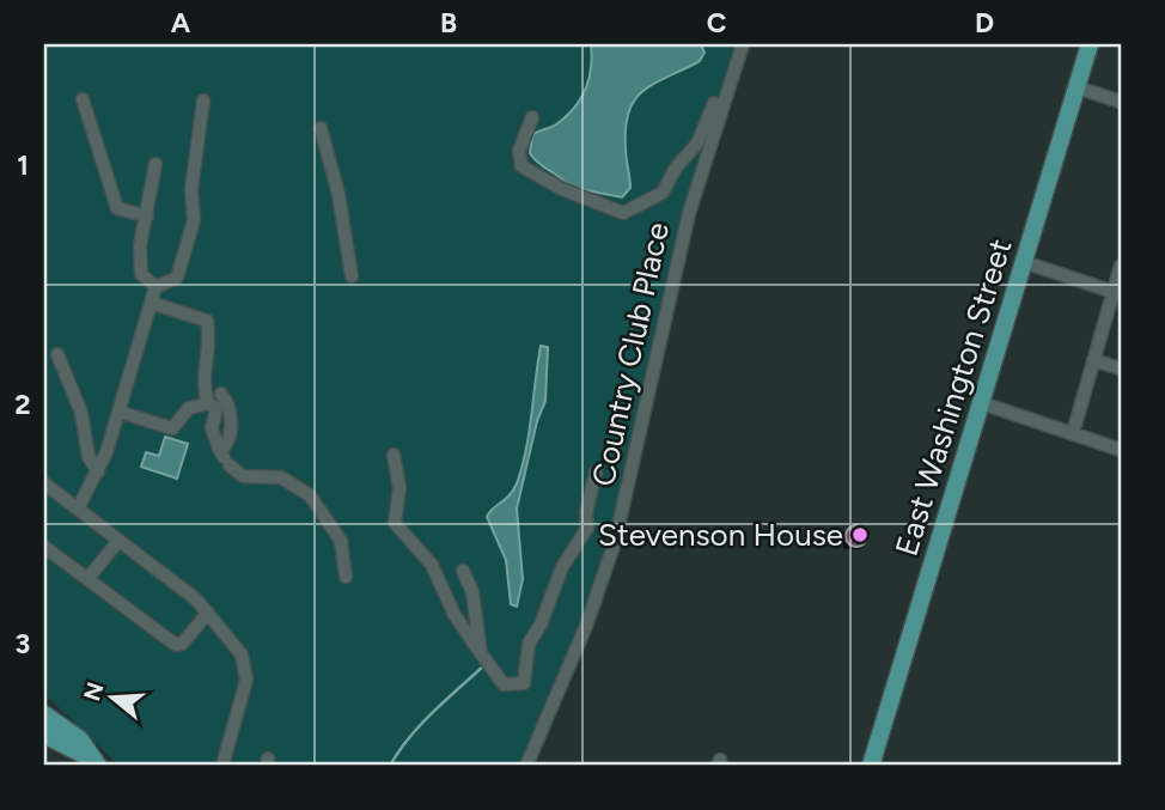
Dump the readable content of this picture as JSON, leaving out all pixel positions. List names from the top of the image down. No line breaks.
{"streets":{"main road":["East Washington Street"],"street":["Country Club Place"]},"places":["Stevenson House"],"north":"left","grid":{"columns":["A","B","C","D"],"rows":["1","2","3"]}}
